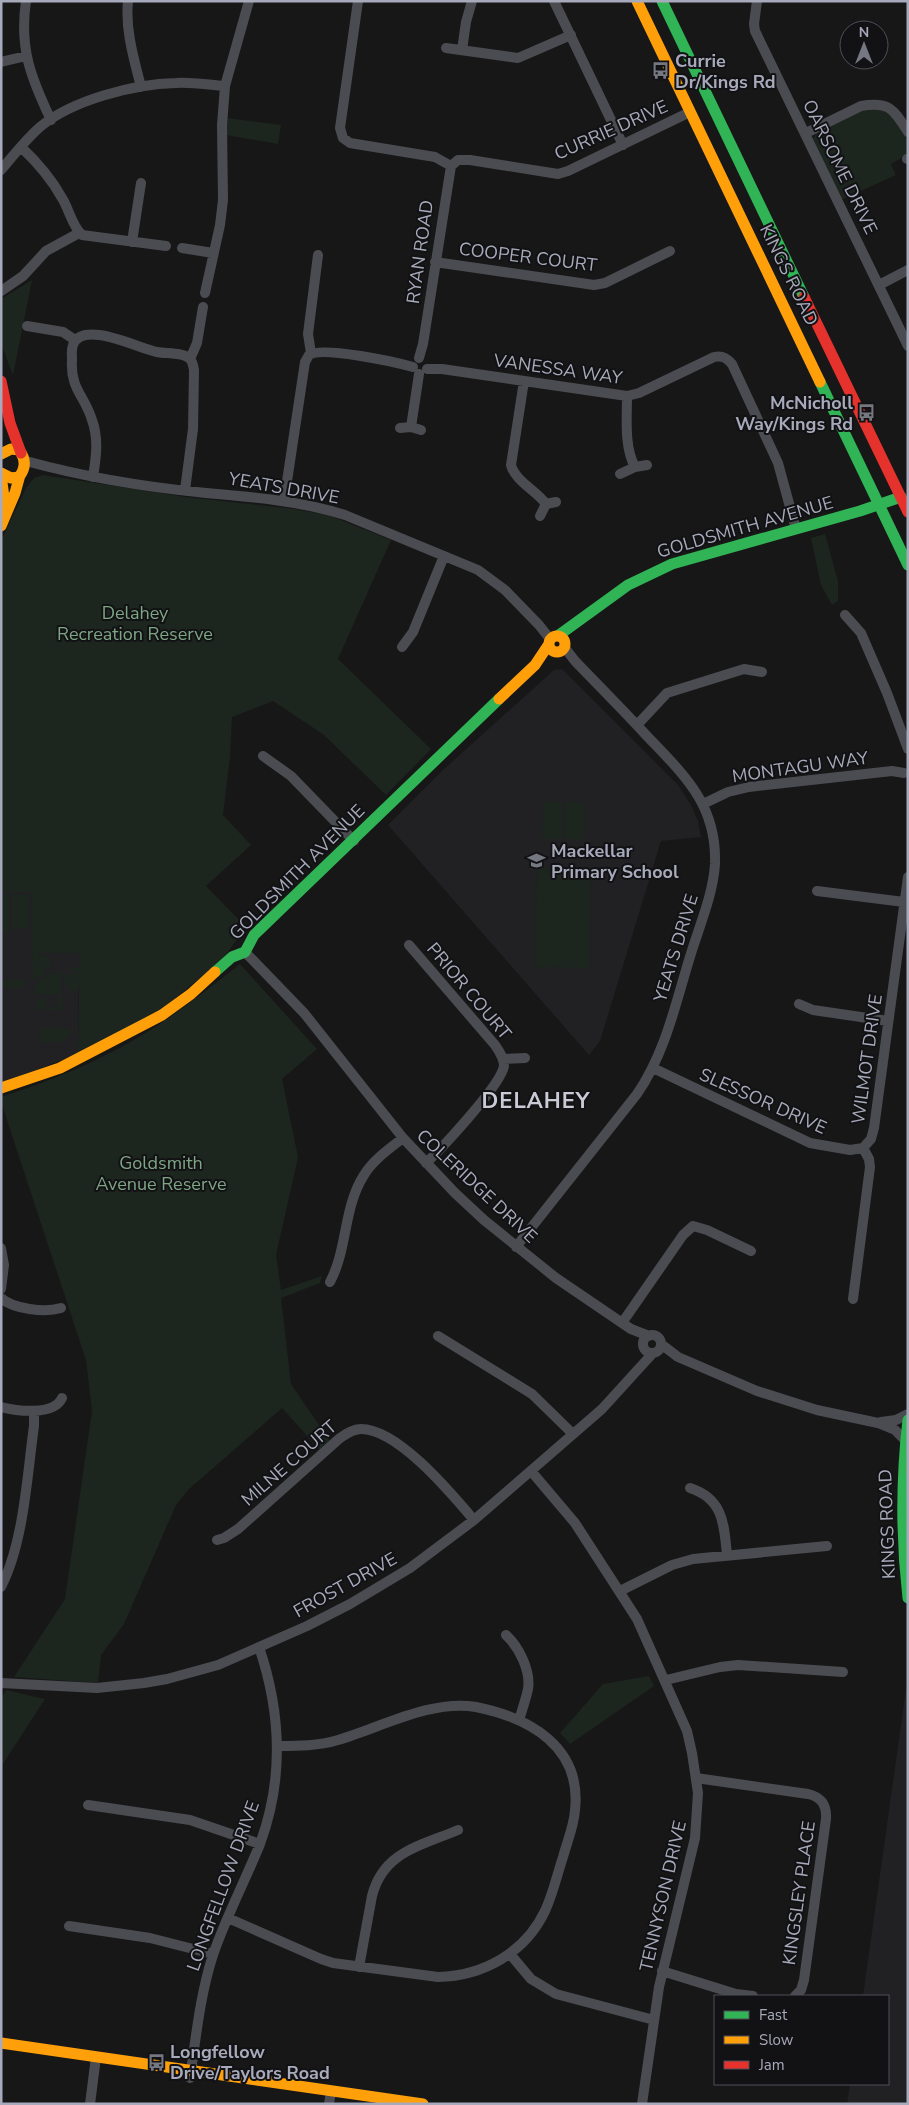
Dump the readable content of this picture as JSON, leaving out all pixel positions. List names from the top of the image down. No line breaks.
{"streets":{"main road":["KINGS ROAD","GOLDSMITH AVENUE"],"street":["CURRIE DRIVE","OARSOME DRIVE","RYAN ROAD","COOPER COURT","VANESSA WAY","YEATS DRIVE","MONTAGU WAY","PRIOR COURT","WILMOT DRIVE","SLESSOR DRIVE","COLERIDGE DRIVE","MILNE COURT","FROST DRIVE","LONGFELLOW DRIVE","KINGSLEY PLACE","TENNYSON DRIVE"]},"crossings":[["CURRIE DRIVE","RYAN ROAD"],["CURRIE DRIVE","KINGS ROAD"],["RYAN ROAD","COOPER COURT"],["RYAN ROAD","VANESSA WAY"],["KINGS ROAD","GOLDSMITH AVENUE"],["KINGS ROAD","COLERIDGE DRIVE"],["VANESSA WAY","GOLDSMITH AVENUE"],["YEATS DRIVE","GOLDSMITH AVENUE"],["YEATS DRIVE","MONTAGU WAY"],["YEATS DRIVE","SLESSOR DRIVE"],["YEATS DRIVE","COLERIDGE DRIVE"],["GOLDSMITH AVENUE","COLERIDGE DRIVE"],["PRIOR COURT","COLERIDGE DRIVE"],["WILMOT DRIVE","SLESSOR DRIVE"],["COLERIDGE DRIVE","FROST DRIVE"],["MILNE COURT","FROST DRIVE"],["FROST DRIVE","LONGFELLOW DRIVE"],["FROST DRIVE","TENNYSON DRIVE"],["KINGSLEY PLACE","TENNYSON DRIVE"]],"districts":["DELAHEY"],"parks":["Delahey Recreation Reserve","Goldsmith Avenue Reserve"],"places":{"bus stop":["Currie Dr/Kings Rd","McNicholl Way/Kings Rd","Longfellow Drive/Taylors Road"],"school or university":["Mackellar Primary School"]},"legend":["Fast","Slow","Jam"],"north":"top"}
